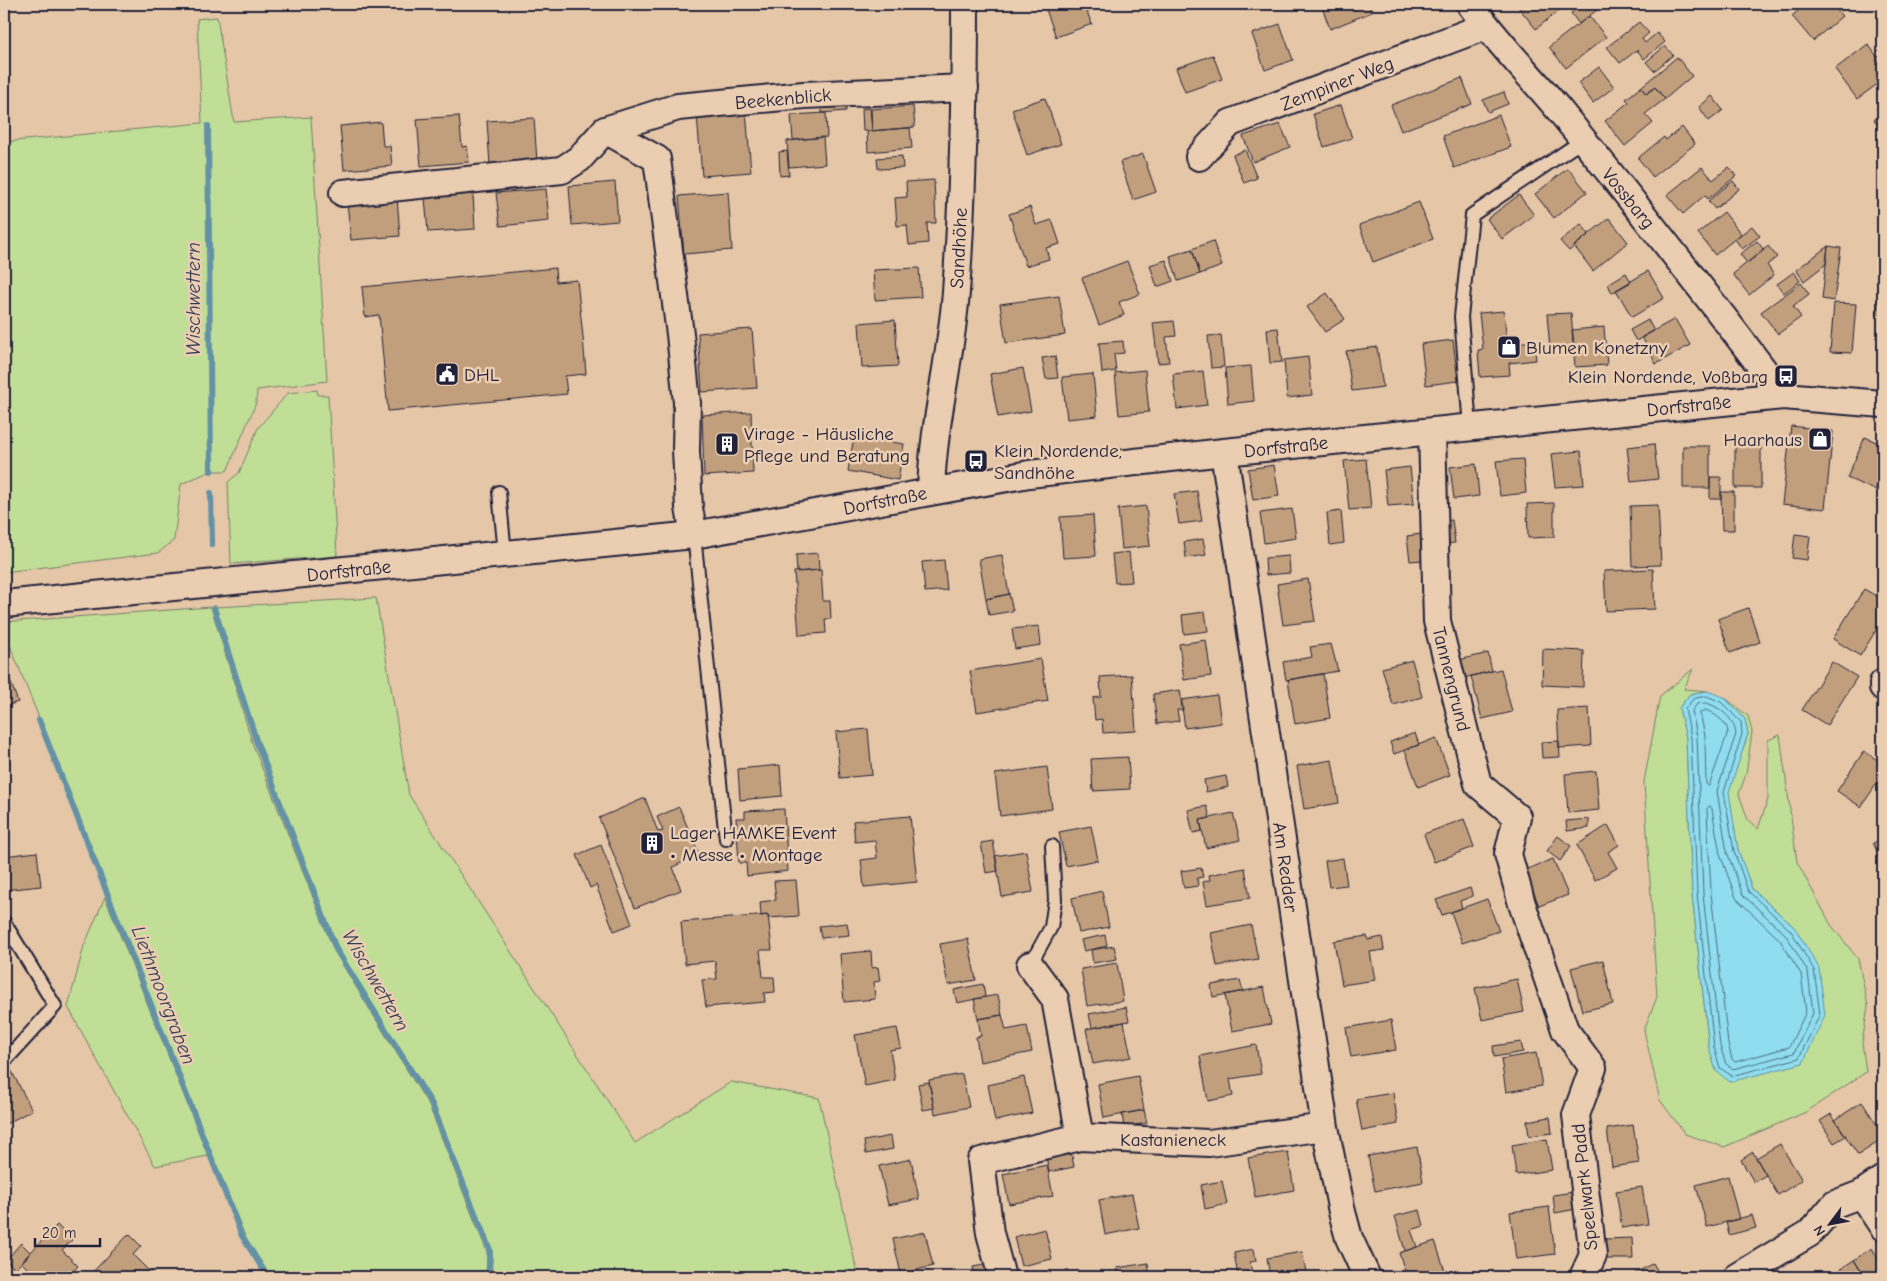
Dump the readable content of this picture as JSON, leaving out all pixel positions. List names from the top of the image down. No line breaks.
{"streets":{"street":["Zempiner Weg","Beekenblick","Vossbarg","Sandhöhe","Dorfstraße","Tannengrund","Am Redder","Kastanieneck","Speelwark Padd"]},"crossings":[["Zempiner Weg","Vossbarg"],["Beekenblick","Sandhöhe"],["Vossbarg","Dorfstraße"],["Sandhöhe","Dorfstraße"],["Dorfstraße","Tannengrund"],["Dorfstraße","Am Redder"],["Tannengrund","Speelwark Padd"],["Am Redder","Kastanieneck"]],"water":["Wischwettern","Liethmoorgraben"],"places":{"shop":["Blumen Konetzny","Haarhaus"],"public building":["DHL"],"bus stop":["Klein Nordende, Voßbarg","Klein Nordende, Sandhöhe"],"building":["Virage - Häusliche Pflege und Beratung","Lager HAMKE Event • Messe • Montage"]},"scale_bar":"20 m","north":"bottom left"}
